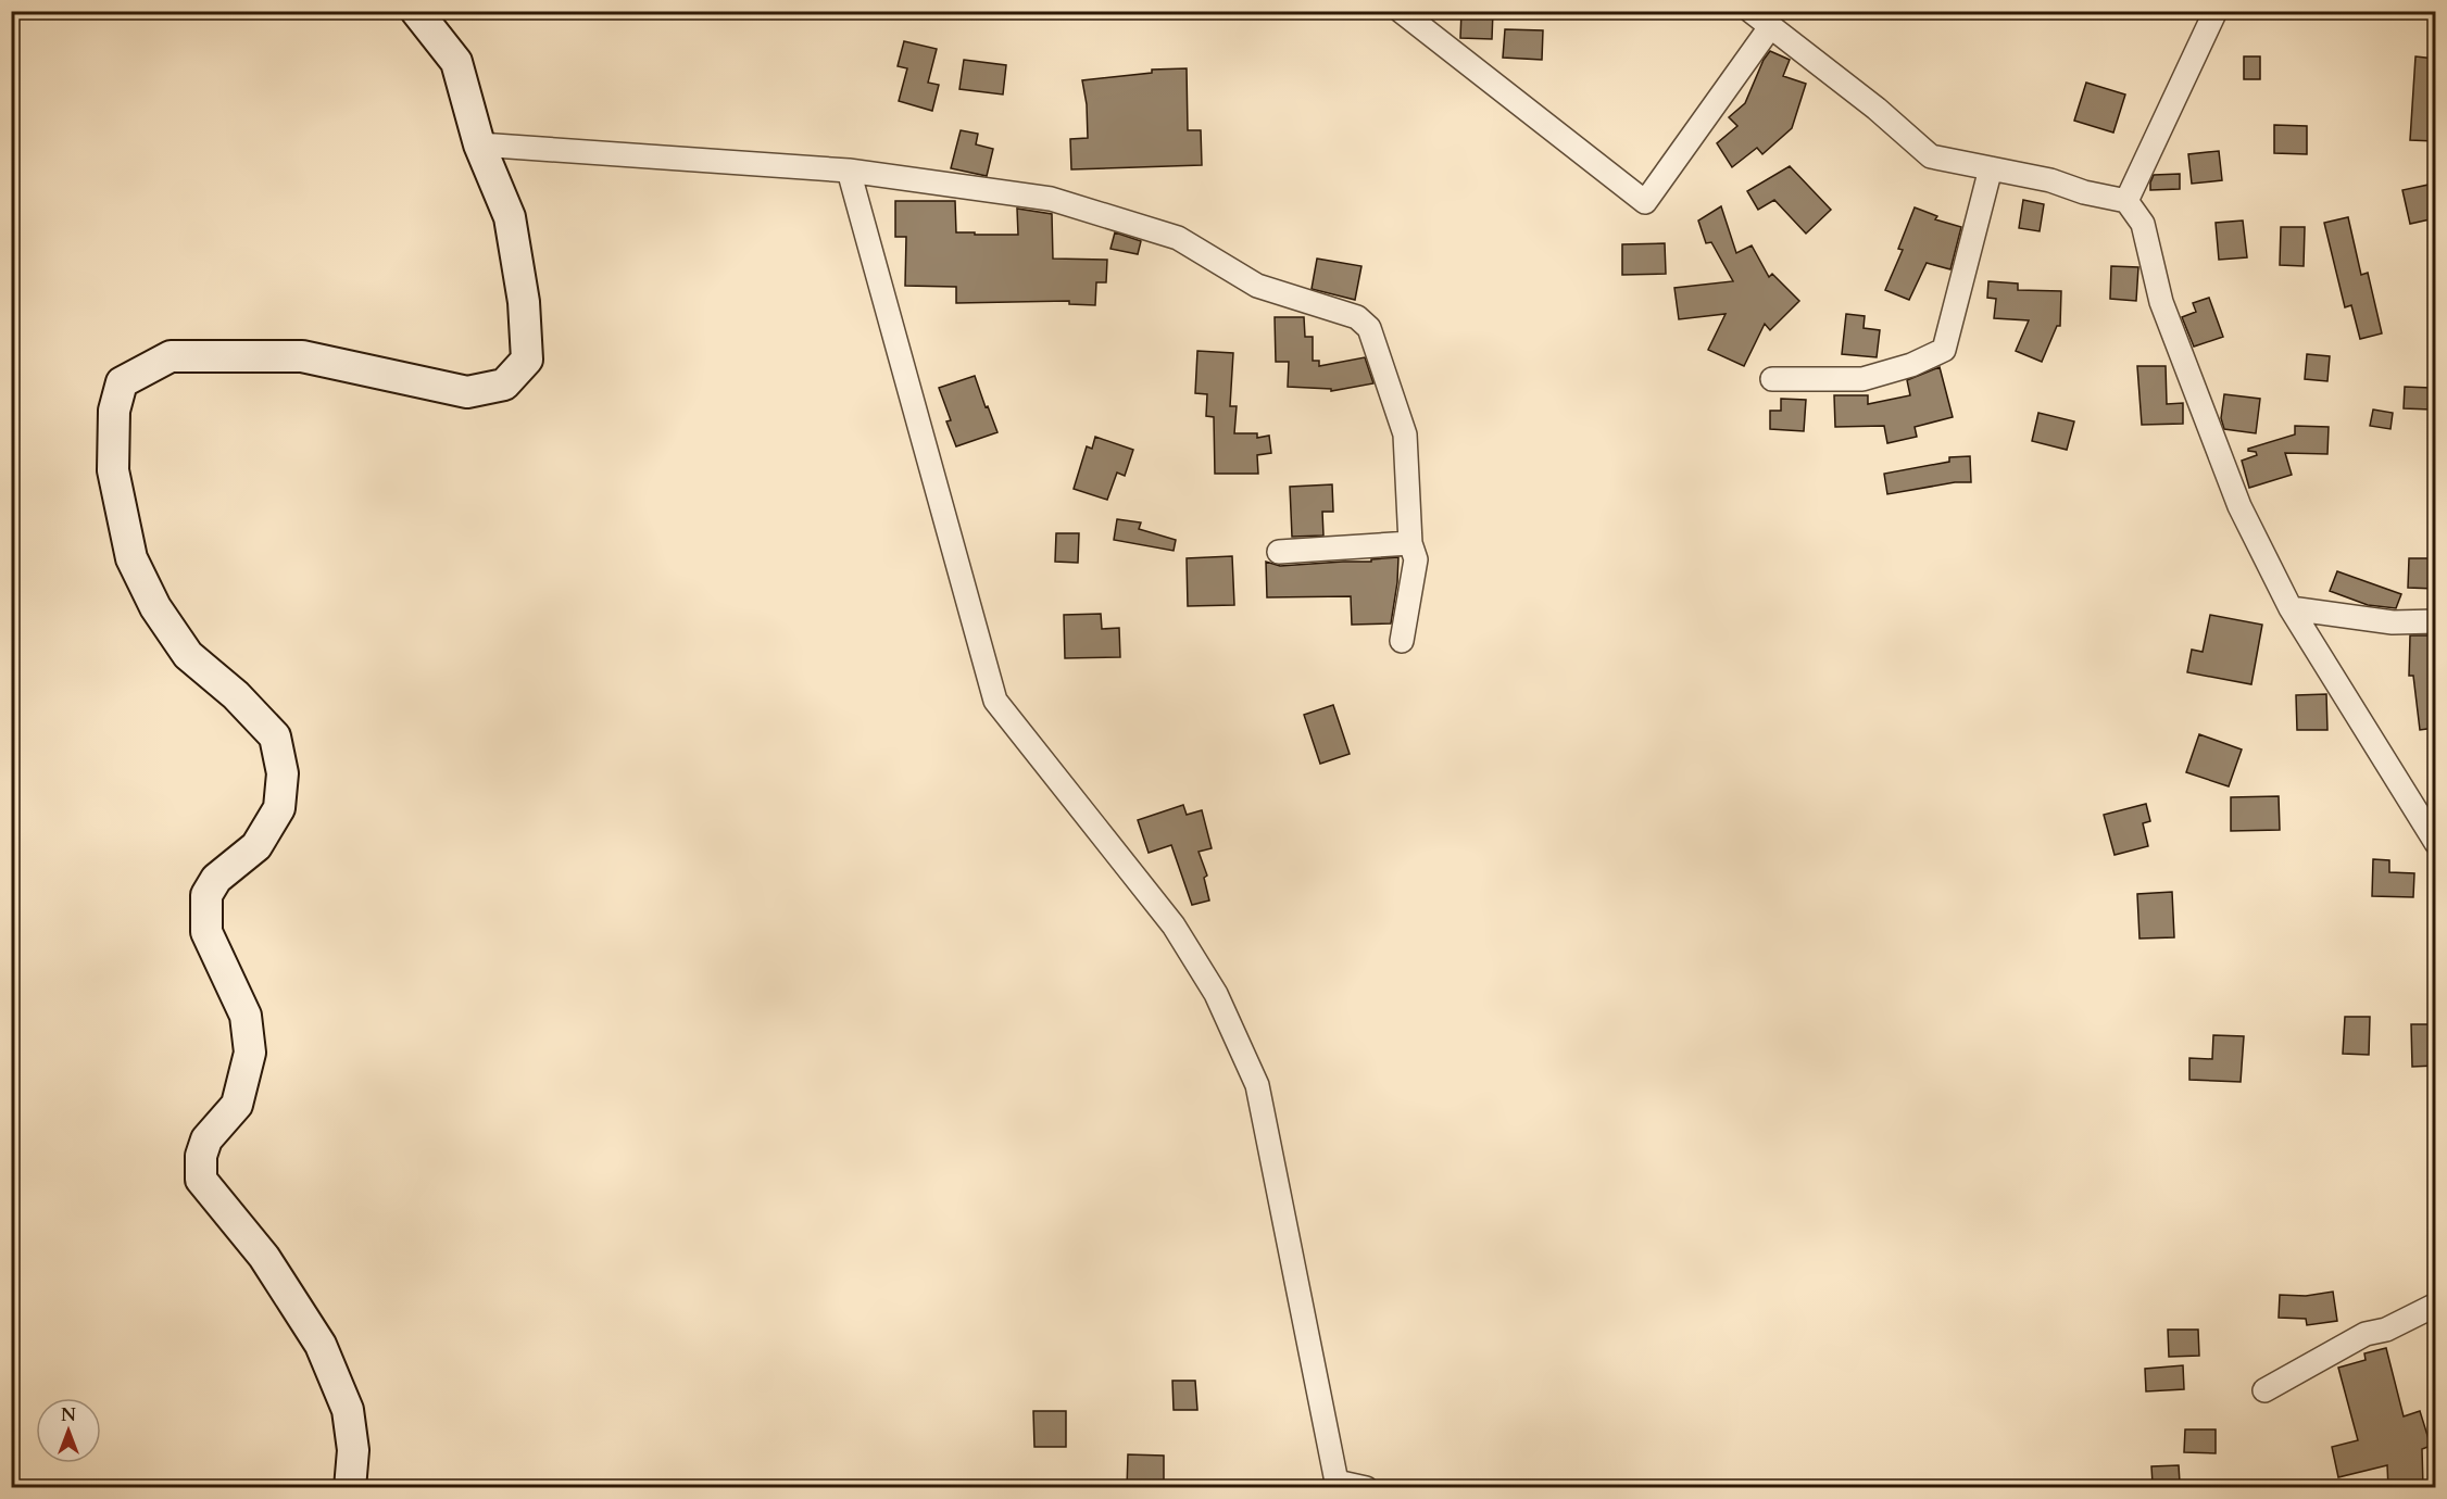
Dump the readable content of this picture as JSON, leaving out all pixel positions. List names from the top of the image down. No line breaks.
{"north":"top"}
